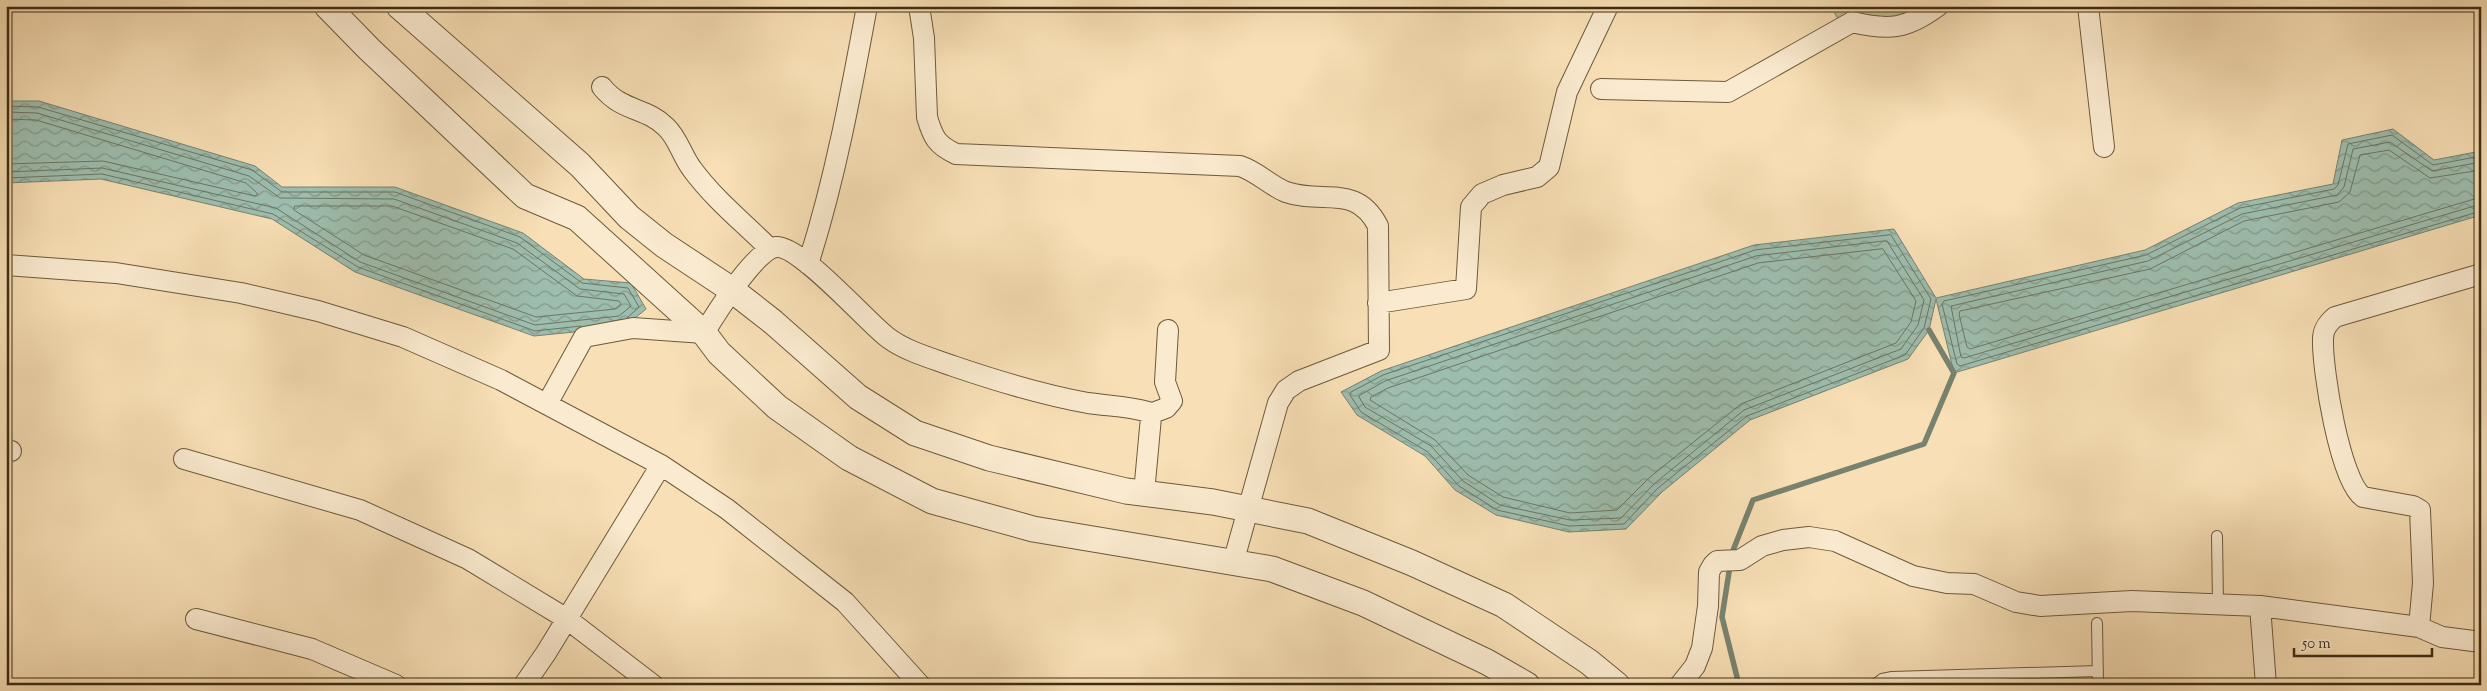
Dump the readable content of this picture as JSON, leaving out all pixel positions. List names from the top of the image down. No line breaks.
{"scale_bar":"50 m"}
